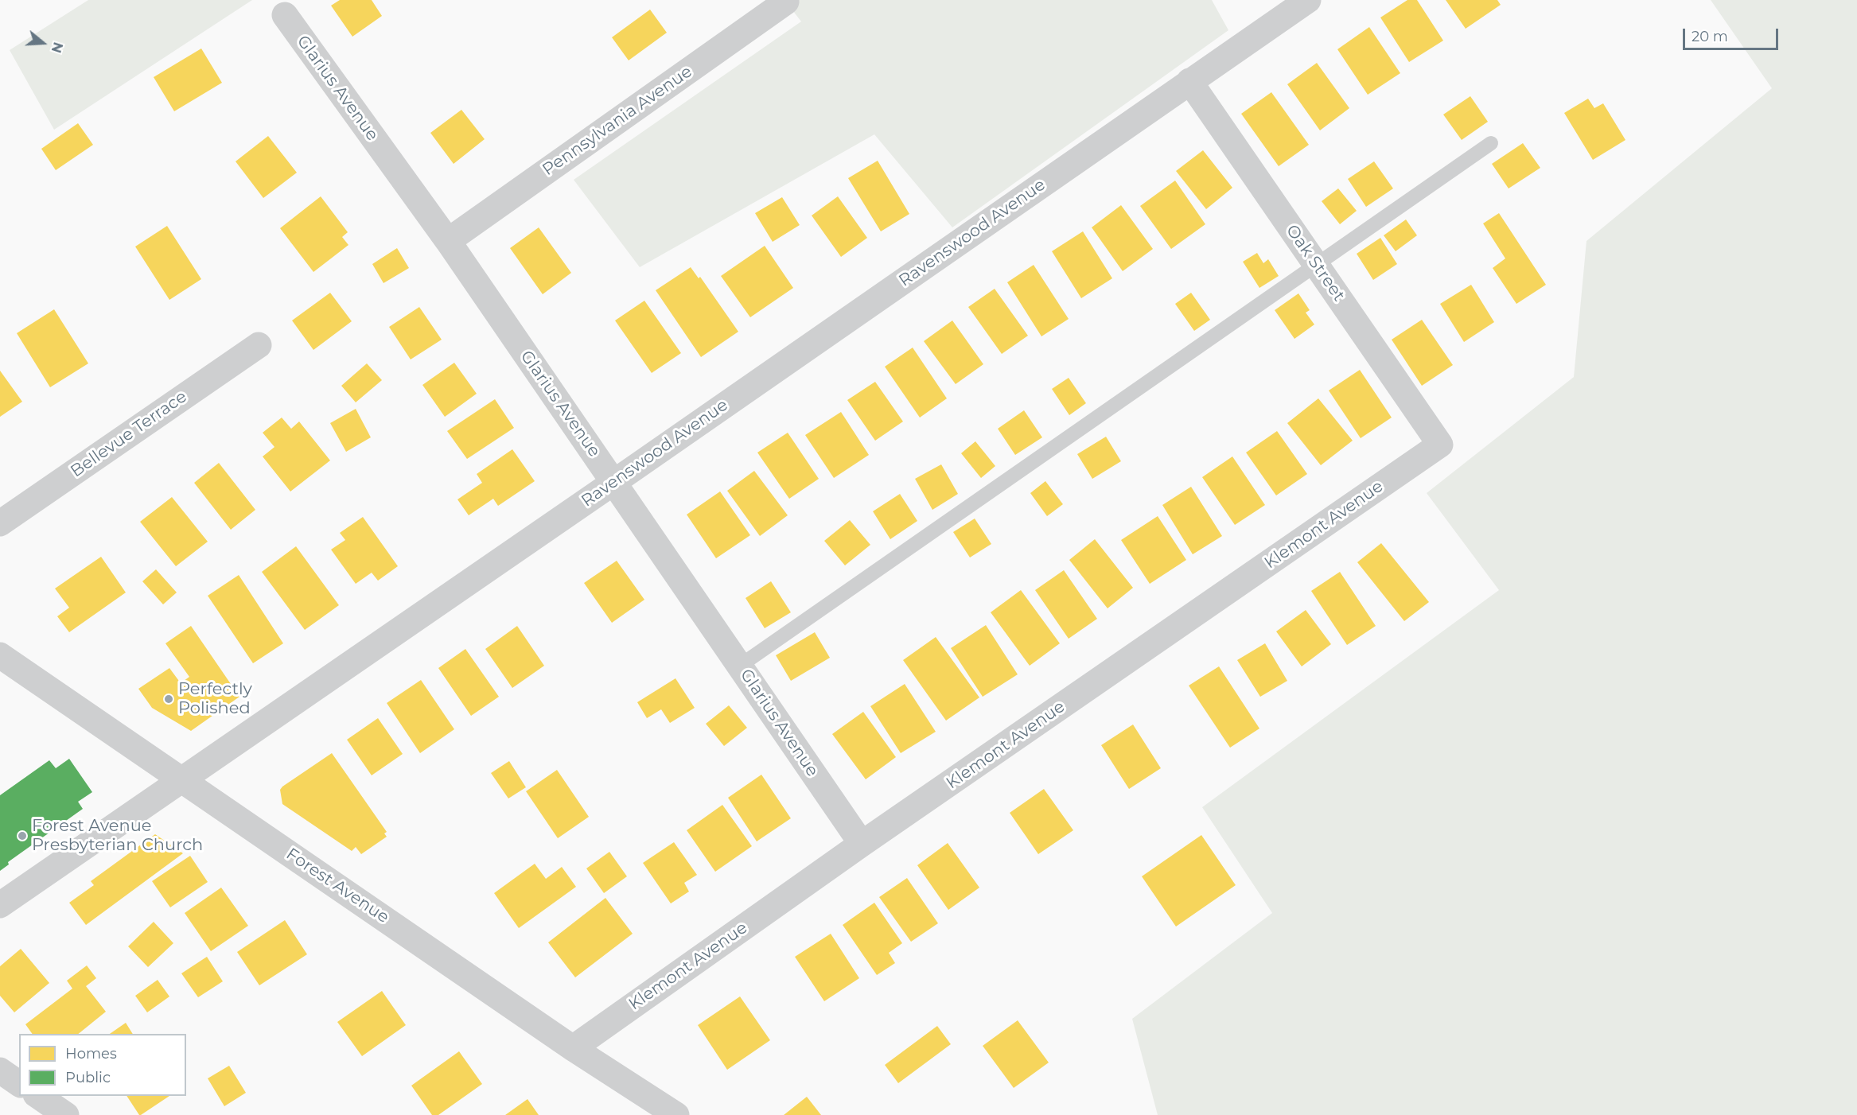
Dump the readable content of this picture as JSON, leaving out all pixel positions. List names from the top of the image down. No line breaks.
{"streets":{"street":["Glarius Avenue","Pennsylvania Avenue","Ravenswood Avenue","Oak Street","Bellevue Terrace","Klemont Avenue","Forest Avenue"]},"crossings":[["Glarius Avenue","Pennsylvania Avenue"],["Glarius Avenue","Ravenswood Avenue"],["Glarius Avenue","Klemont Avenue"],["Ravenswood Avenue","Oak Street"],["Ravenswood Avenue","Forest Avenue"],["Oak Street","Klemont Avenue"],["Klemont Avenue","Forest Avenue"]],"places":["Perfectly Polished","Forest Avenue Presbyterian Church"],"legend":["Homes","Public"],"scale_bar":"20 m","north":"right"}
